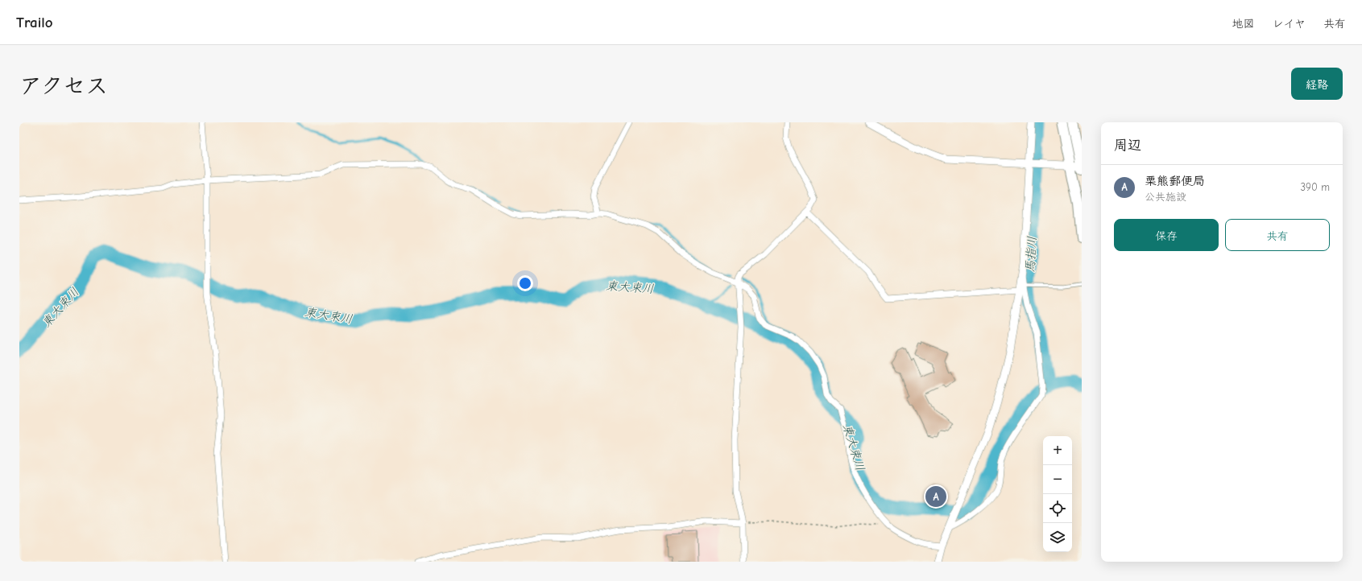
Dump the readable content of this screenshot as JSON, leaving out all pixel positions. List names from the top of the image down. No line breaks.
{"water":["馬指川","東大束川"],"page":{"header":"Trailo","nav":["地図","レイヤ","共有"],"title":"アクセス","buttons":["経路",["保存","共有"]],"heading":"周辺","list":[{"mark":"A","name":"栗熊郵便局","note":"公共施設","value":"390 m"}],"map_buttons":["+","−"],"pins":"A"}}
